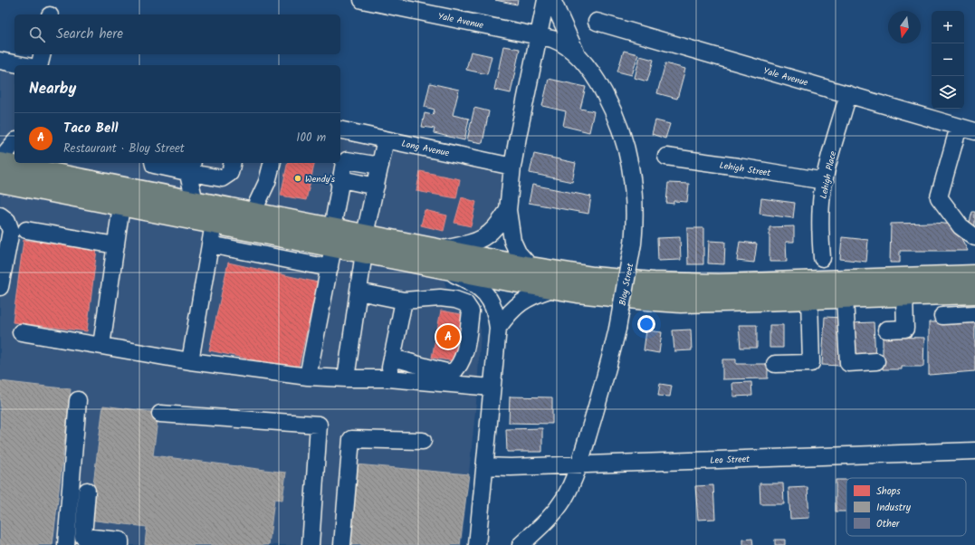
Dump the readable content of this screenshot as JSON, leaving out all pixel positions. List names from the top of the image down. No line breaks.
{"streets":{"street":["Yale Avenue","Long Avenue","Lehigh Street","Lehigh Place","Bloy Street","Leo Street"]},"crossings":[["Yale Avenue","Lehigh Place"],["Yale Avenue","Bloy Street"],["Lehigh Street","Lehigh Place"],["Bloy Street","Leo Street"]],"places":["Wendy's"],"legend":["Shops","Industry","Other"],"north":"bottom","page":{"map_buttons":["+","−"],"search":"Search here","heading":"Nearby","list":[{"mark":"A","name":"Taco Bell","note":"Restaurant · Bloy Street","value":"100 m"}],"pins":"A"}}
